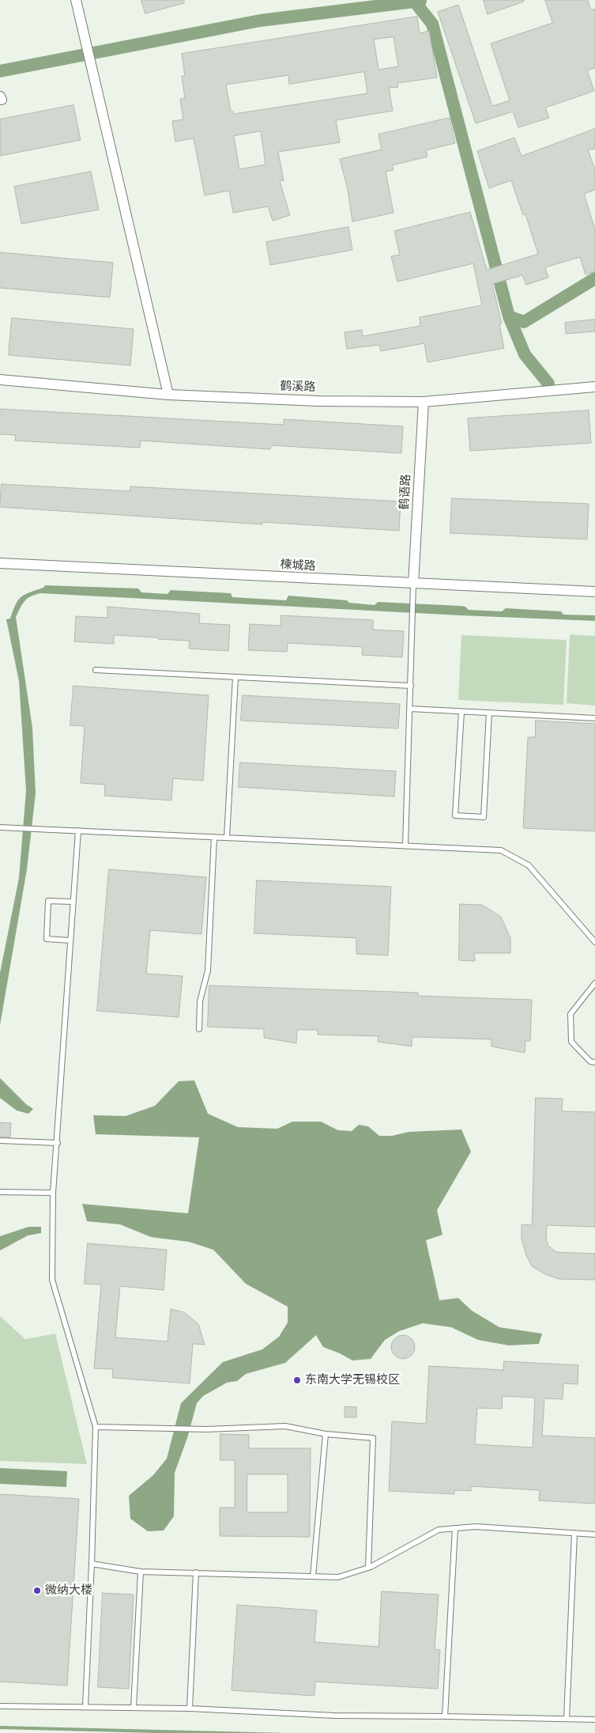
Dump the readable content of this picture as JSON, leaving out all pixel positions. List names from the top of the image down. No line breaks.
{"streets":{"street":["鹤溪路","鹤语路","楝城路"]},"crossings":[["鹤溪路","鹤语路"],["鹤语路","楝城路"]],"places":["东南大学无锡校区","微纳大楼"]}
